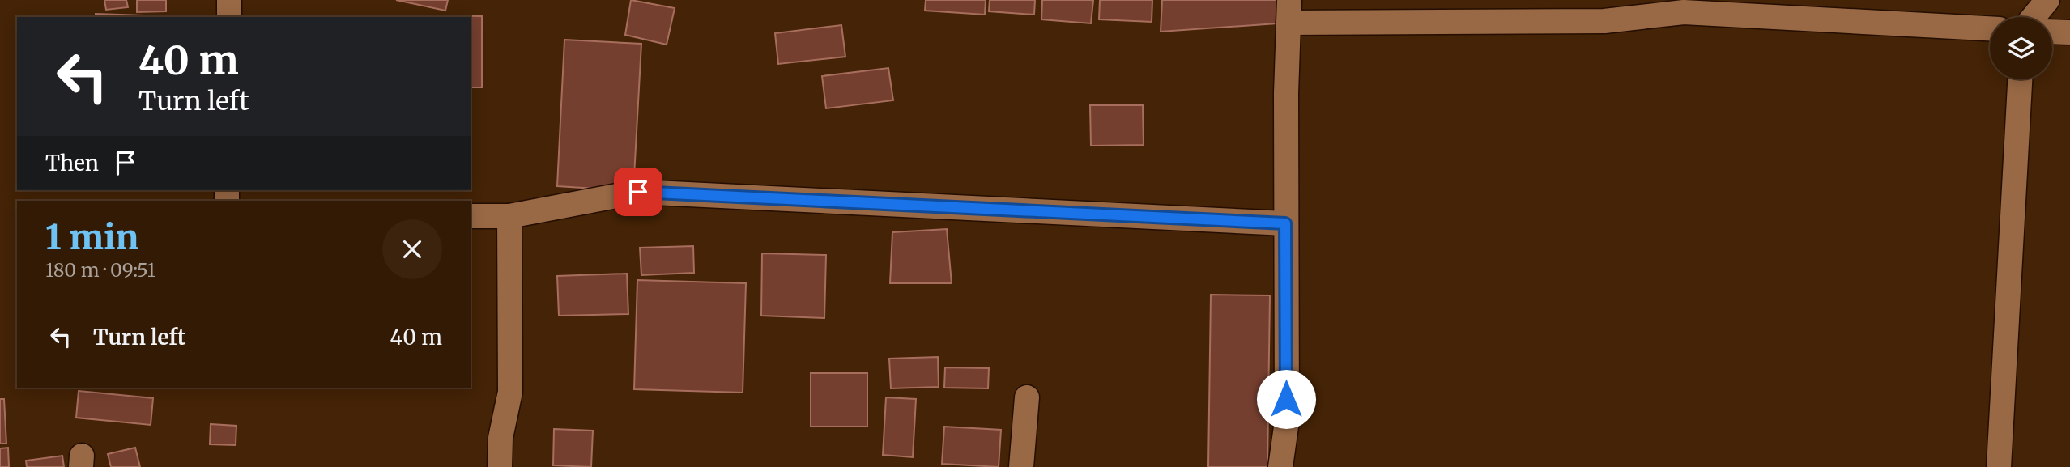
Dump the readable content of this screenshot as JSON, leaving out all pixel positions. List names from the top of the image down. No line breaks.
{"page":{"turn":["40 m","Turn left"],"then":"Then","heading":["1 min","180 m · 09:51"],"list":[{"name":"Turn left","value":"40 m"}]}}
